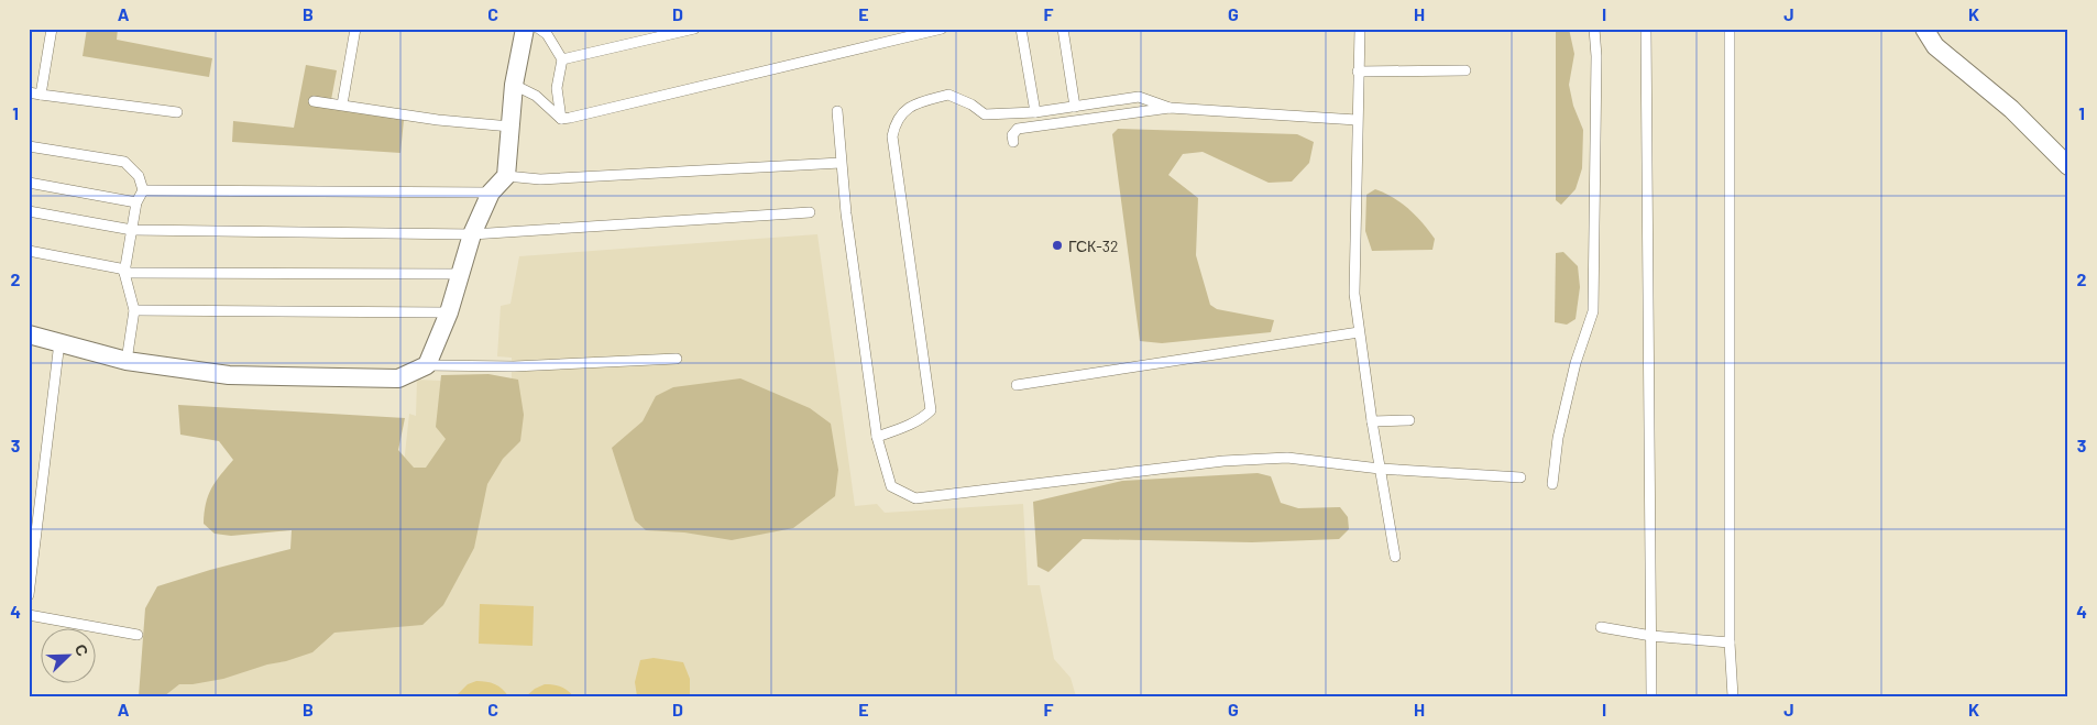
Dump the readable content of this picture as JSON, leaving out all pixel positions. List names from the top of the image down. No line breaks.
{"places":["ГСК-32"],"north":"top right","grid":{"columns":["A","B","C","D","E","F","G","H","I","J","K"],"rows":["1","2","3","4"]}}
